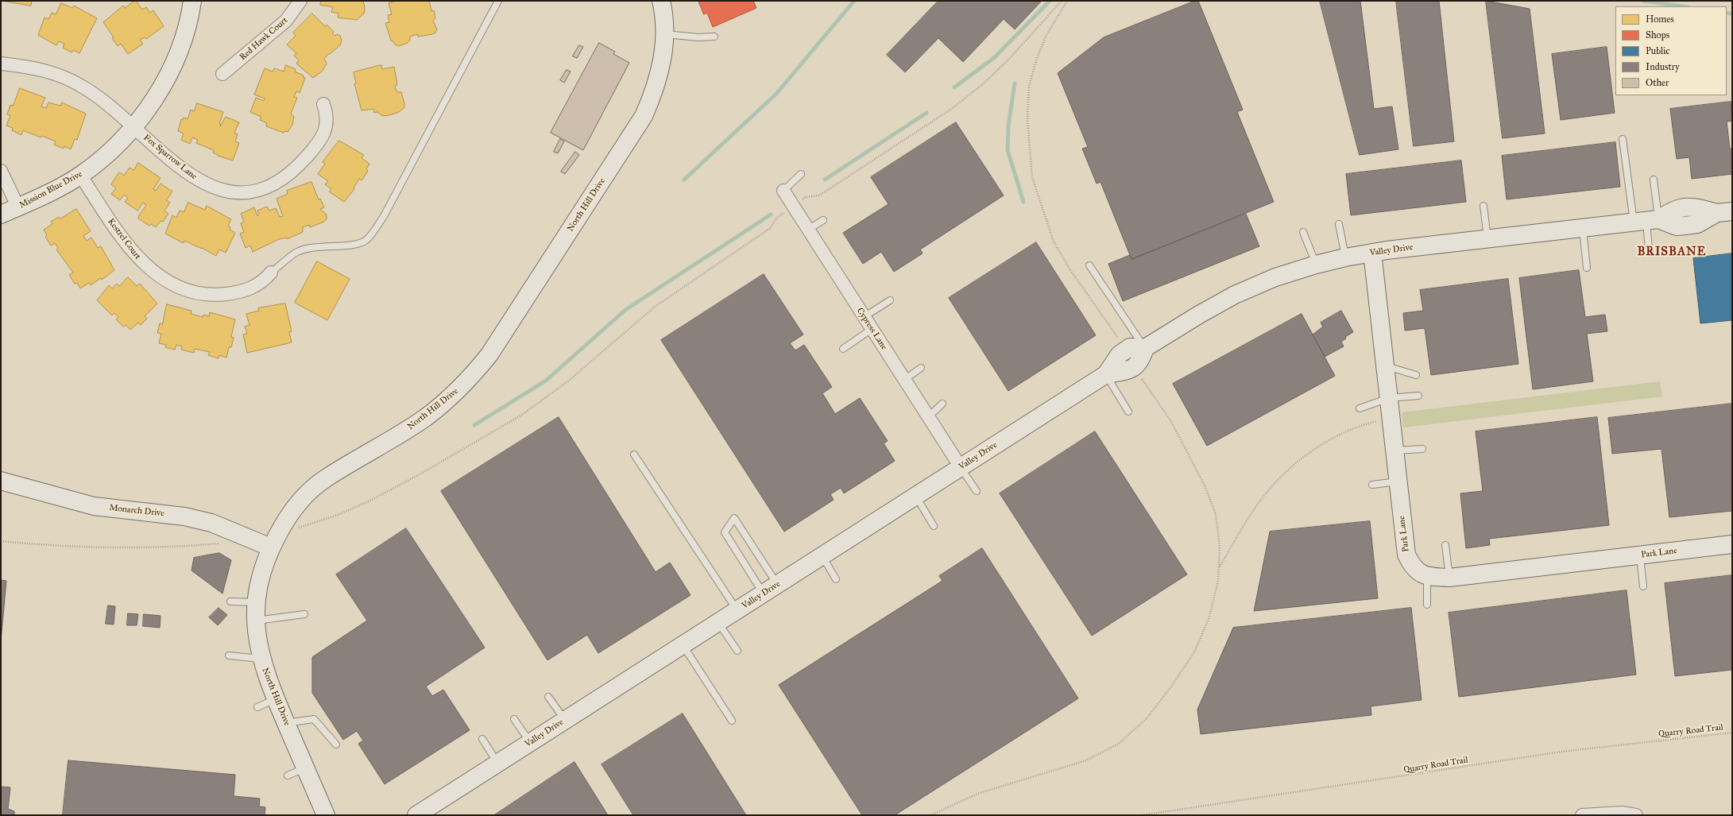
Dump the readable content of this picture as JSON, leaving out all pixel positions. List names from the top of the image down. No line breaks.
{"streets":{"street":["Red Hawk Court","Fox Sparrow Lane","Mission Blue Drive","North Hill Drive","Kestrel Court","Valley Drive","Cypress Lane","Monarch Drive","Park Lane"],"path":["Quarry Road Trail"]},"crossings":[["Fox Sparrow Lane","Mission Blue Drive"],["Mission Blue Drive","Kestrel Court"],["North Hill Drive","Monarch Drive"],["Valley Drive","Cypress Lane"],["Valley Drive","Park Lane"]],"districts":["BRISBANE"],"legend":["Homes","Shops","Public","Industry","Other"]}
